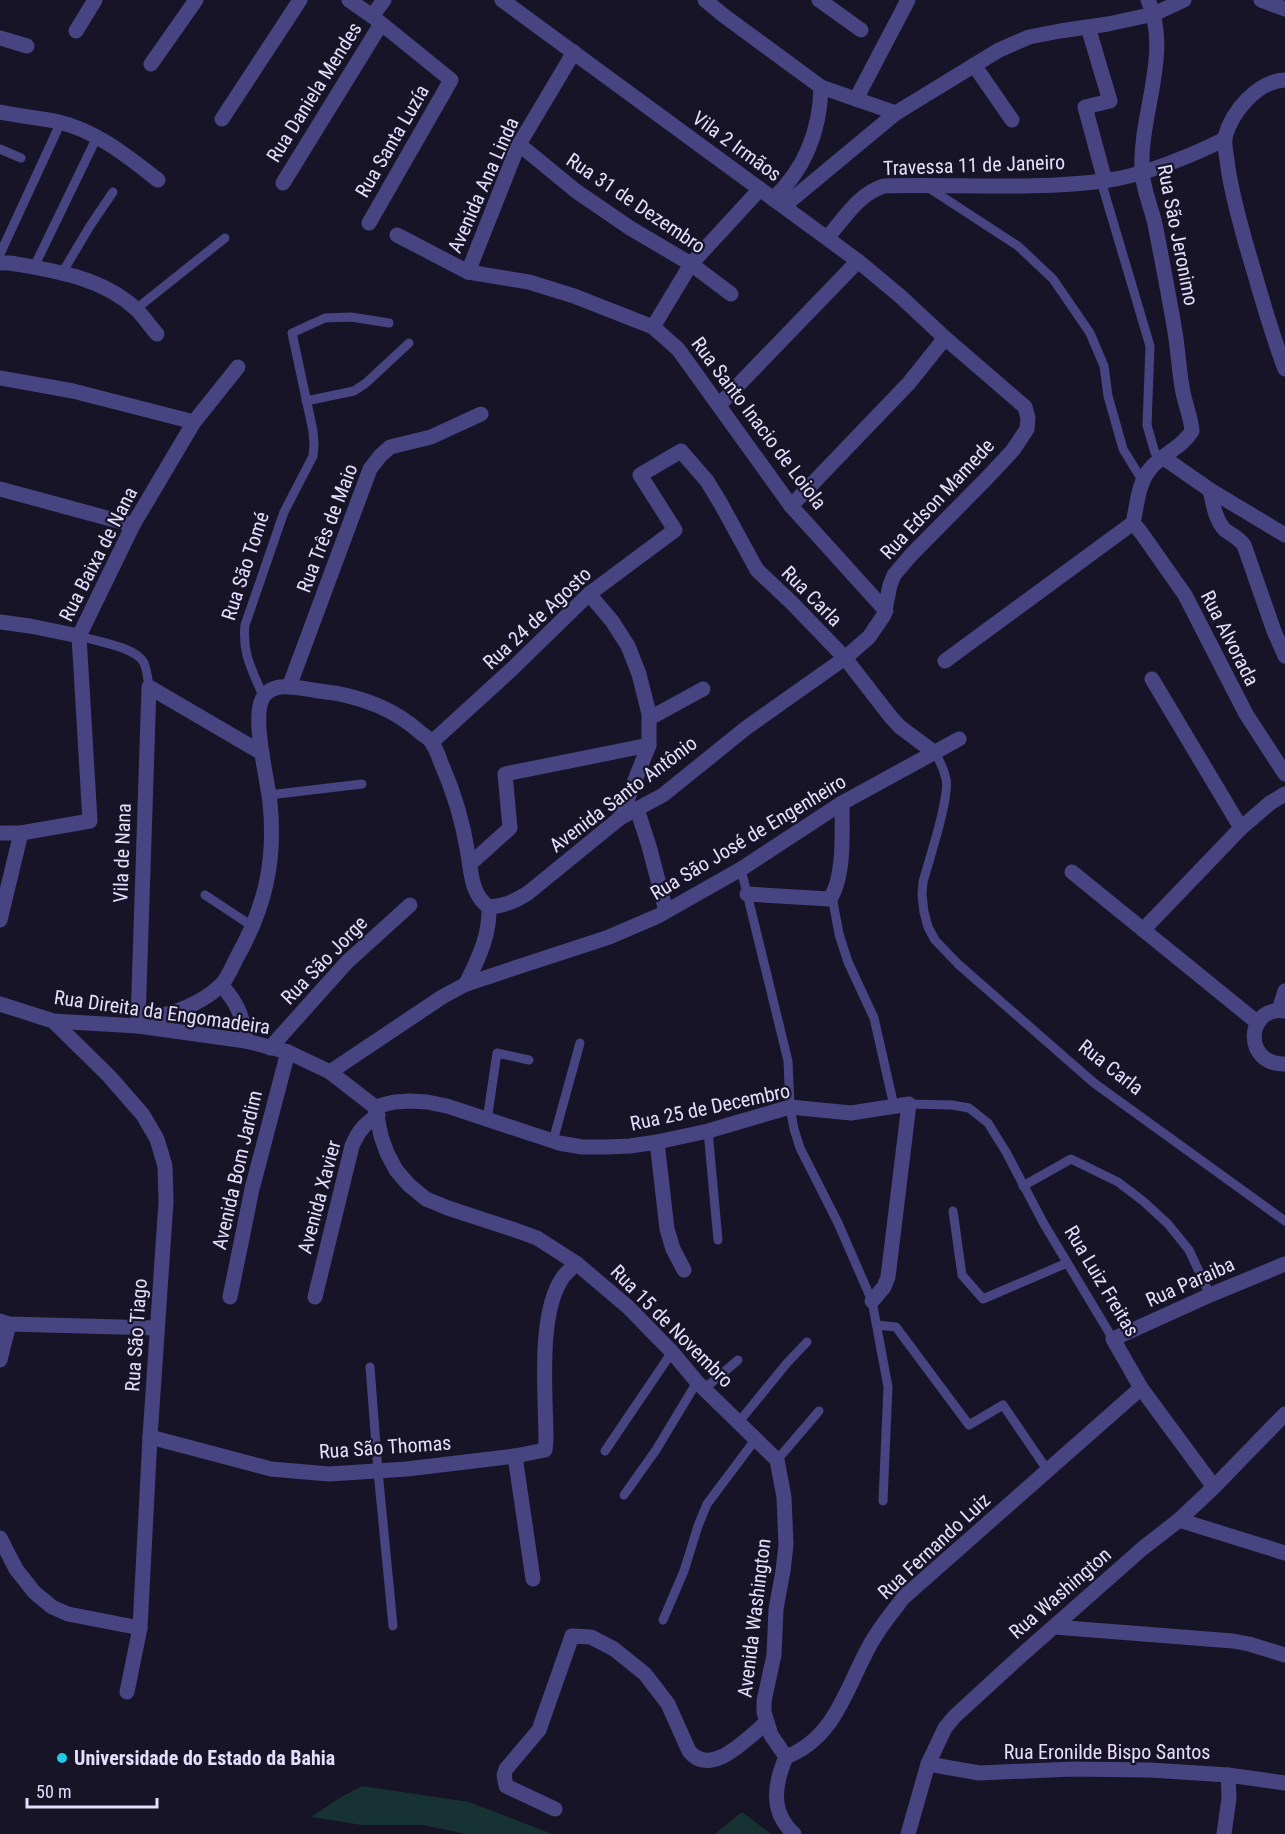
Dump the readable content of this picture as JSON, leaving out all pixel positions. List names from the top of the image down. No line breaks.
{"streets":{"street":["Rua Daniela Mendes","Rua Santa Luzía","Vila 2 Irmãos","Travessa 11 de Janeiro","Avenida Ana Linda","Rua 31 de Dezembro","Rua São Jeronimo","Rua Santo Inacio de Loiola","Rua Edson Mamede","Rua Três de Maio","Rua Baixa de Nana","Rua Carla","Rua 24 de Agosto","Rua Alvorada","Avenida Santo Antônio","Rua São José de Engenheiro","Vila de Nana","Rua São Jorge","Rua Direita da Engomadeira","Rua 25 de Decembro","Avenida Bom Jardim","Avenida Xavier","Rua Luiz Freitas","Rua Paraiba","Rua 15 de Novembro","Rua São Tiago","Rua São Thomas","Rua Fernando Luiz","Rua Washington","Avenida Washington","Rua Eronilde Bispo Santos"],"lane":["Rua São Tomé"]},"crossings":[["Rua Daniela Mendes","Rua Santa Luzía"],["Vila 2 Irmãos","Travessa 11 de Janeiro"],["Vila 2 Irmãos","Avenida Ana Linda"],["Vila 2 Irmãos","Rua Edson Mamede"],["Travessa 11 de Janeiro","Rua São Jeronimo"],["Avenida Ana Linda","Rua 31 de Dezembro"],["Avenida Ana Linda","Rua Santo Inacio de Loiola"],["Rua Santo Inacio de Loiola","Rua Edson Mamede"],["Rua Edson Mamede","Rua Carla"],["Rua Edson Mamede","Avenida Santo Antônio"],["Rua Carla","Rua 24 de Agosto"],["Rua Carla","Avenida Santo Antônio"],["Rua Carla","Rua São José de Engenheiro"],["Rua São José de Engenheiro","Rua Direita da Engomadeira"],["Vila de Nana","Rua Direita da Engomadeira"],["Rua São Jorge","Rua Direita da Engomadeira"],["Rua Direita da Engomadeira","Rua 25 de Decembro"],["Rua Direita da Engomadeira","Avenida Bom Jardim"],["Rua Direita da Engomadeira","Avenida Xavier"],["Rua Direita da Engomadeira","Rua 15 de Novembro"],["Rua Direita da Engomadeira","Rua São Tiago"],["Rua 25 de Decembro","Avenida Xavier"],["Rua 25 de Decembro","Rua Luiz Freitas"],["Rua 25 de Decembro","Rua 15 de Novembro"],["Avenida Xavier","Rua 15 de Novembro"],["Rua Luiz Freitas","Rua Paraiba"],["Rua Luiz Freitas","Rua Fernando Luiz"],["Rua Luiz Freitas","Rua Washington"],["Rua 15 de Novembro","Rua São Thomas"],["Rua 15 de Novembro","Avenida Washington"],["Rua São Tiago","Rua São Thomas"],["Rua Fernando Luiz","Avenida Washington"],["Rua Washington","Rua Eronilde Bispo Santos"]],"places":["Universidade do Estado da Bahia"],"scale_bar":"50 m"}
